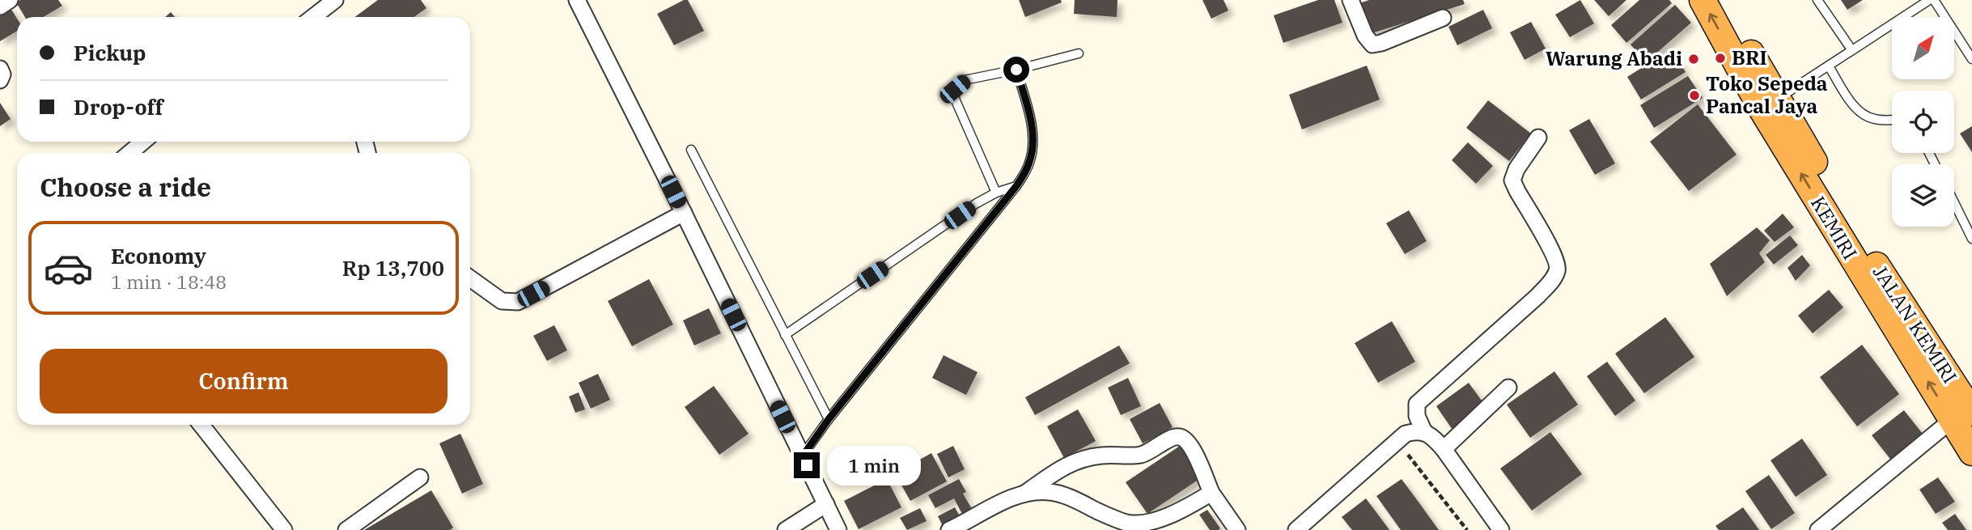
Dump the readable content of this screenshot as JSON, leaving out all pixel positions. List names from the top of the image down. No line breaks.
{"streets":{"highway":["JALAN KEMIRI"]},"places":["BRI","Warung Abadi","Toko Sepeda Pancal Jaya"],"north":"top right","page":{"banner":["Pickup","Drop-off"],"heading":"Choose a ride","list":[{"name":"Economy","note":"1 min · 18:48","value":"Rp 13,700"}],"buttons":"Confirm","bubble":"1 min"}}
